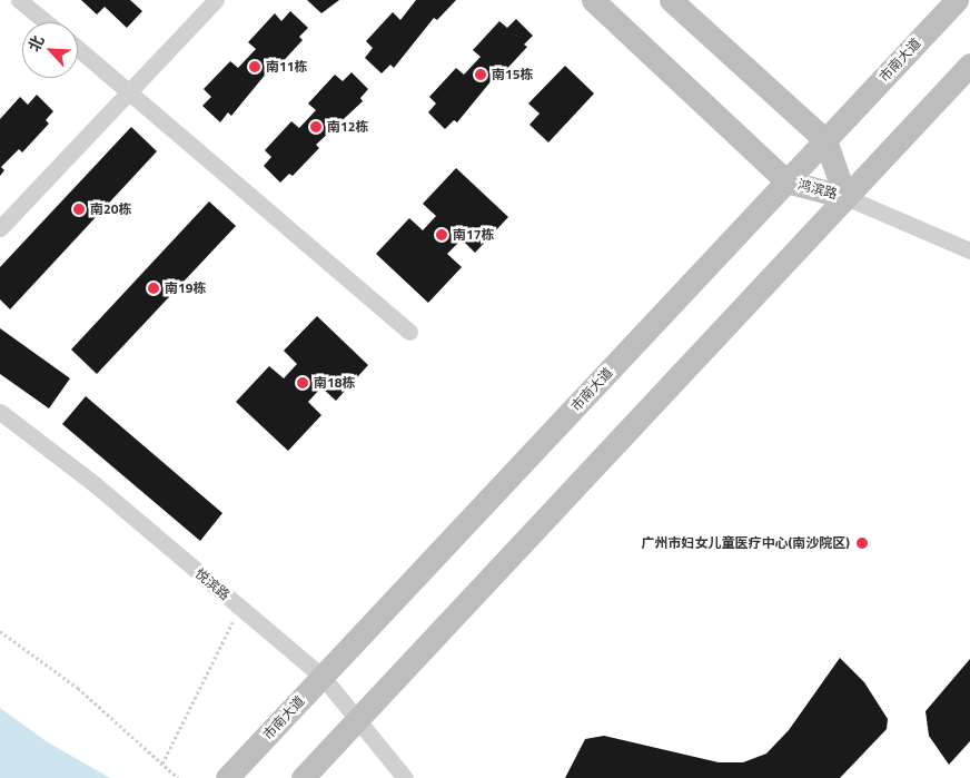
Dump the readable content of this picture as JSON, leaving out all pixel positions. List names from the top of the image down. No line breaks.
{"streets":{"main road":["市南大道","鸿滨路"],"street":["悦滨路"]},"crossings":[["市南大道","鸿滨路"],["市南大道","悦滨路"]],"places":["南11栋","南15栋","南12栋","南20栋","南17栋","南19栋","南18栋","广州市妇女儿童医疗中心(南沙院区)"],"north":"top left"}
